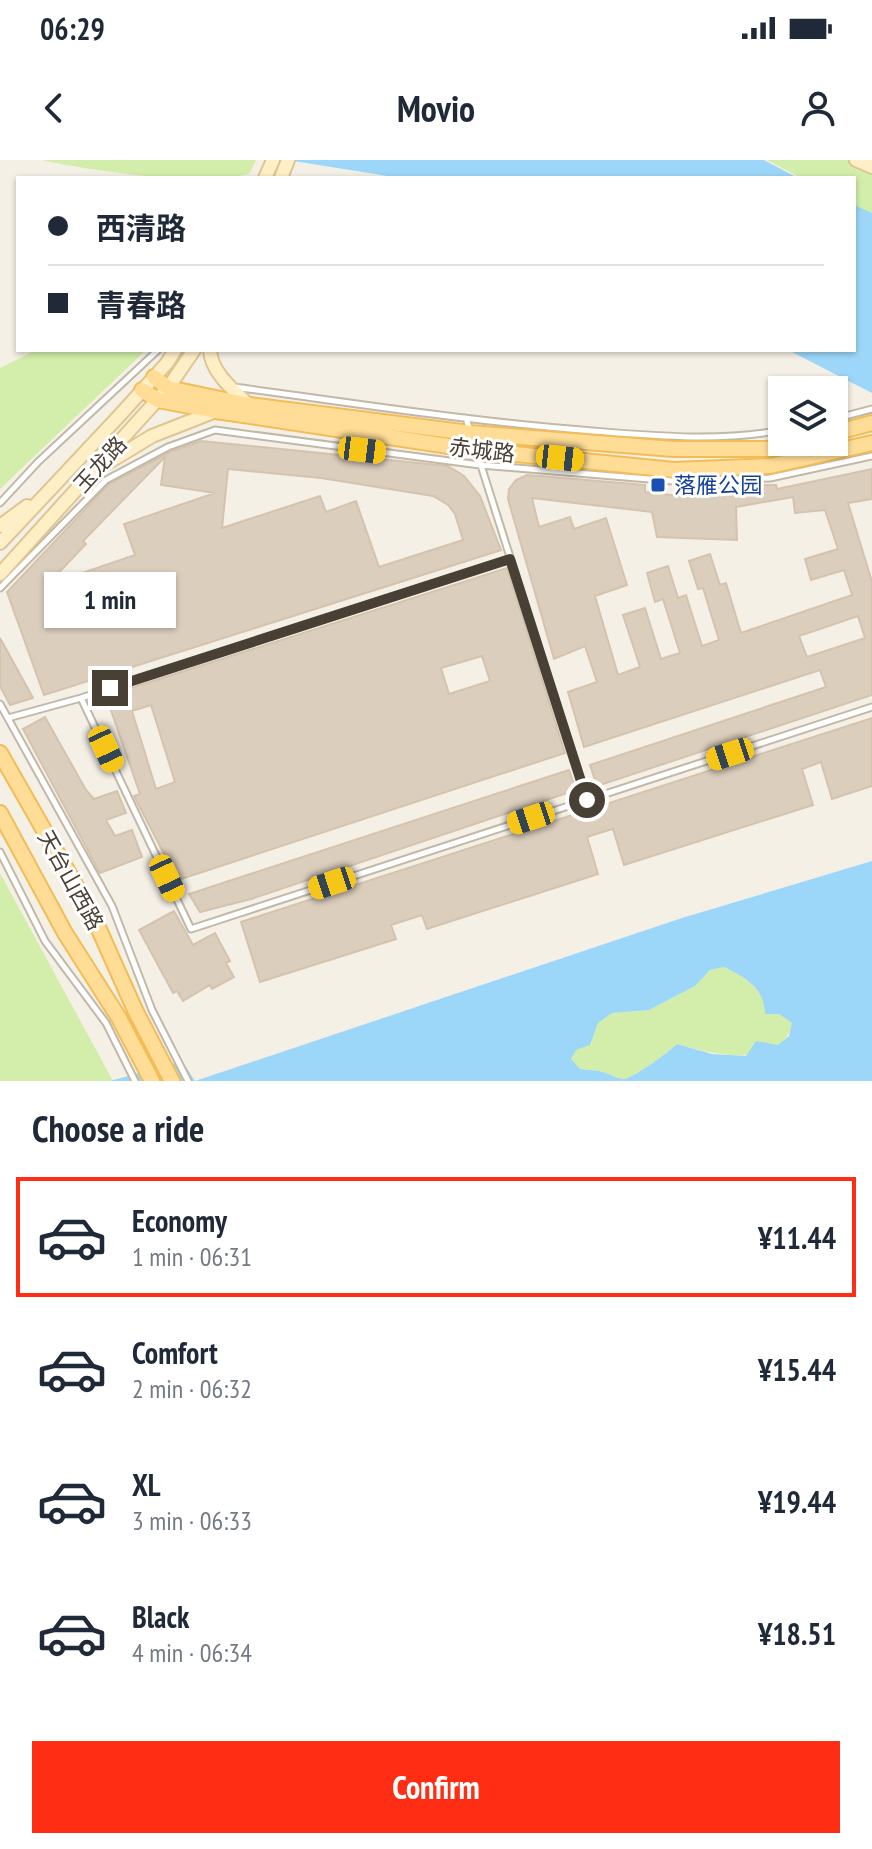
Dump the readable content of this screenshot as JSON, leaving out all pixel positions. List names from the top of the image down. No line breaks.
{"streets":{"main road":["赤城路","玉龙路","天台山西路"]},"crossings":[["赤城路","玉龙路"]],"places":{"transit":["落雁公园"]},"page":{"status":"06:29","header":"Movio","banner":["西清路","青春路"],"bubble":"1 min","heading":"Choose a ride","list":[{"name":"Economy","note":"1 min · 06:31","value":"¥11.44"},{"name":"Comfort","note":"2 min · 06:32","value":"¥15.44"},{"name":"XL","note":"3 min · 06:33","value":"¥19.44"},{"name":"Black","note":"4 min · 06:34","value":"¥18.51"}],"buttons":"Confirm"}}
